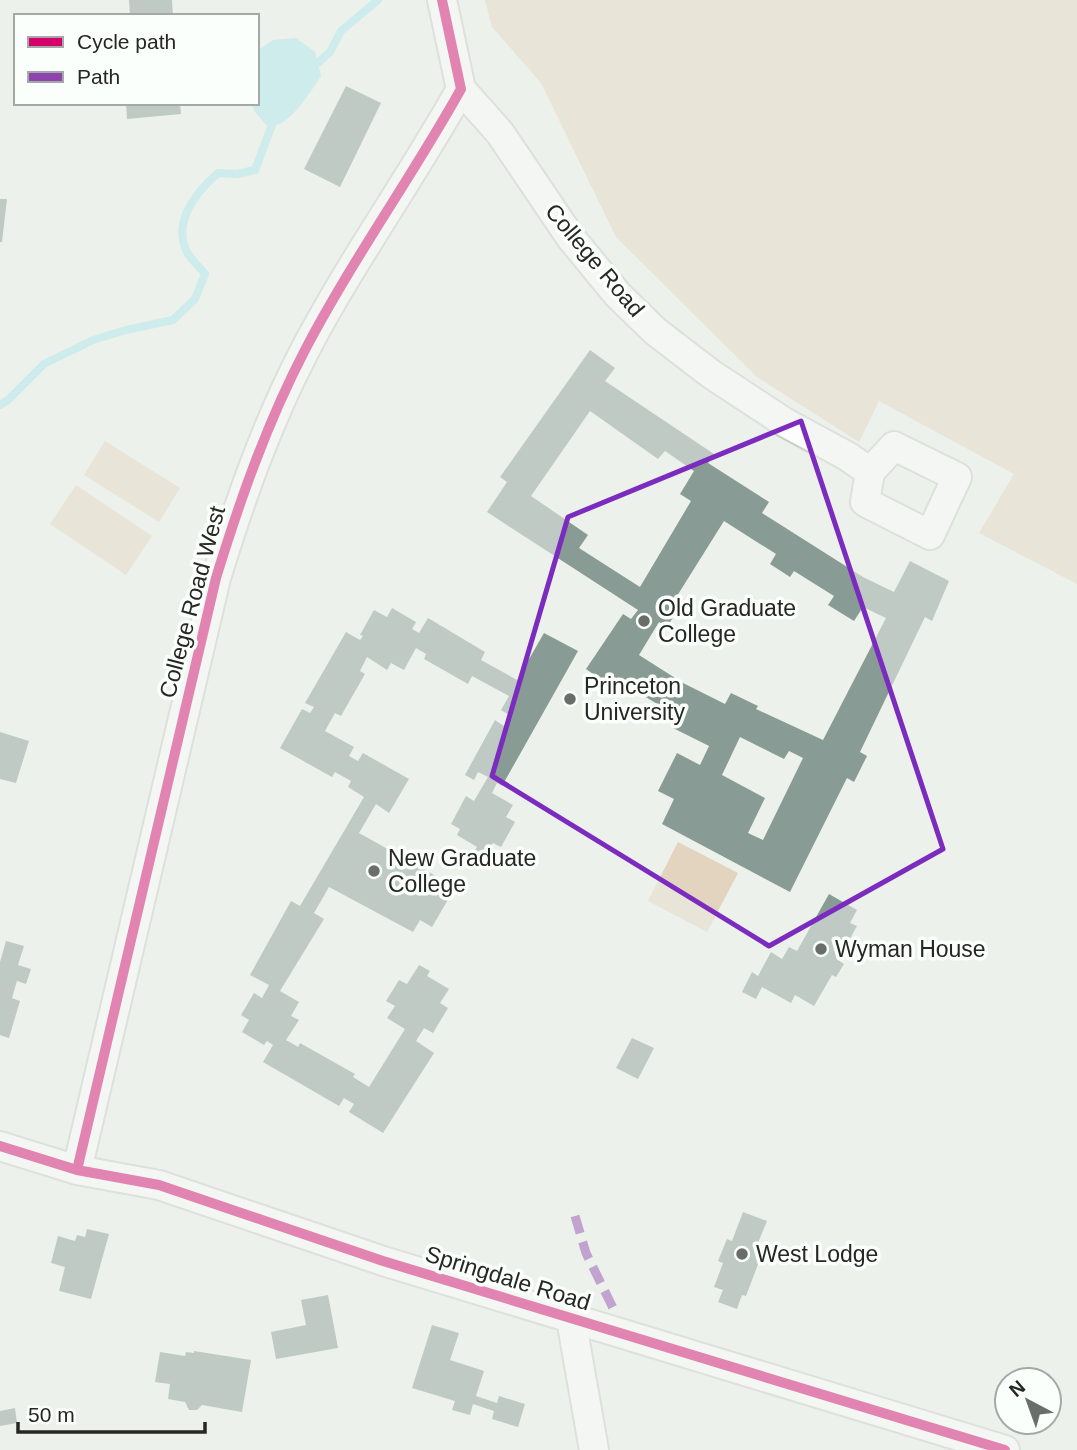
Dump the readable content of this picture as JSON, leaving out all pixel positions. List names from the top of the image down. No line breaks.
{"streets":{"street":["College Road","College Road West","Springdale Road"]},"crossings":[["College Road","College Road West"],["College Road West","Springdale Road"]],"places":["Old Graduate College","Princeton University","New Graduate College","Wyman House","West Lodge"],"legend":["Cycle path","Path"],"scale_bar":"50 m","north":"top left"}
